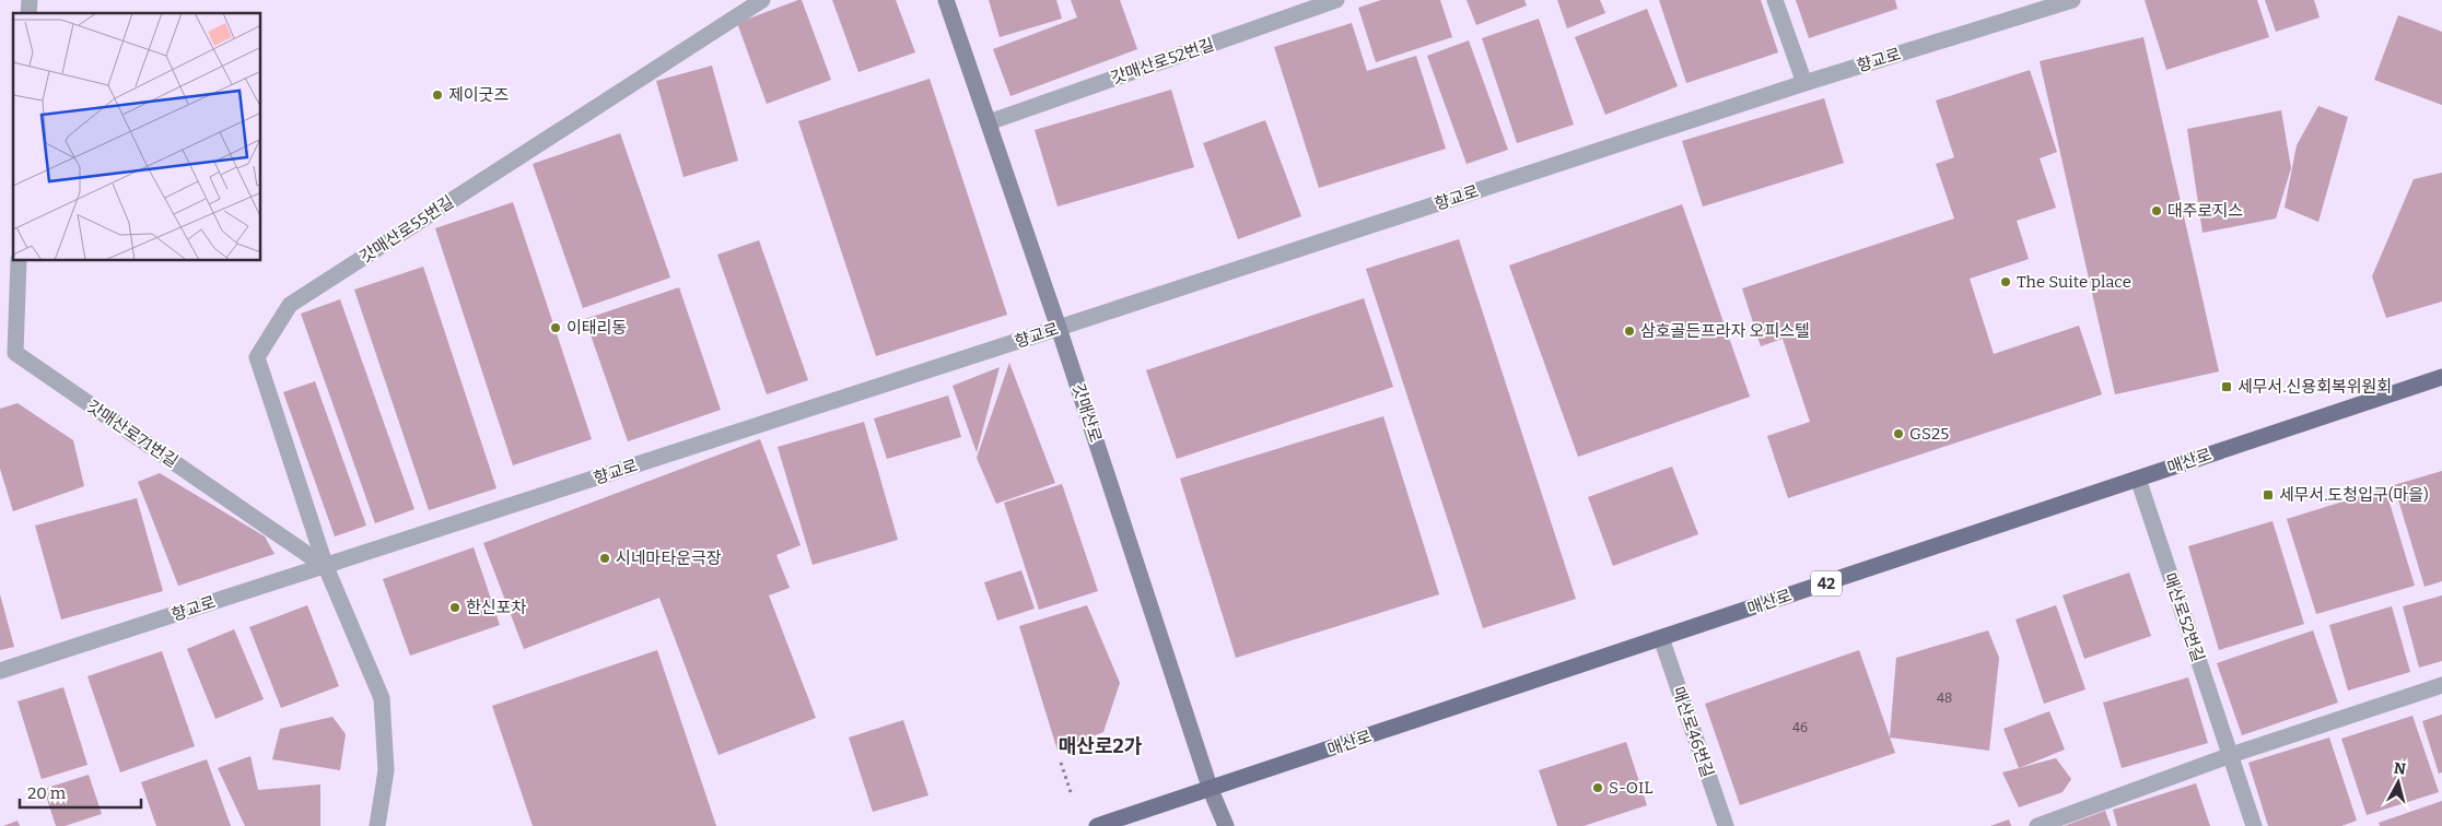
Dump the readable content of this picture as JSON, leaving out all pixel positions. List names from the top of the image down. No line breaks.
{"streets":{"main road":["매산로","42"],"street":["향교로","갓매산로52번길","갓매산로55번길","갓매산로","갓매산로71번길","매산로52번길","매산로46번길"]},"crossings":[["향교로","갓매산로55번길"],["향교로","갓매산로"],["향교로","갓매산로71번길"],["갓매산로52번길","갓매산로"],["갓매산로55번길","갓매산로71번길"],["갓매산로","매산로"],["매산로","매산로52번길"],["매산로","매산로46번길"]],"districts":["매산로2가"],"places":{"other":["제이굿즈","대주로지스","The Suite place","이태리동","삼호골든프라자 오피스텔","GS25","시네마타운극장","한신포차","S-OIL"],"transit":["세무서.신용회복위원회","세무서.도청입구(마을)"]},"house_numbers":["48","46"],"scale_bar":"20 m","north":"top"}
